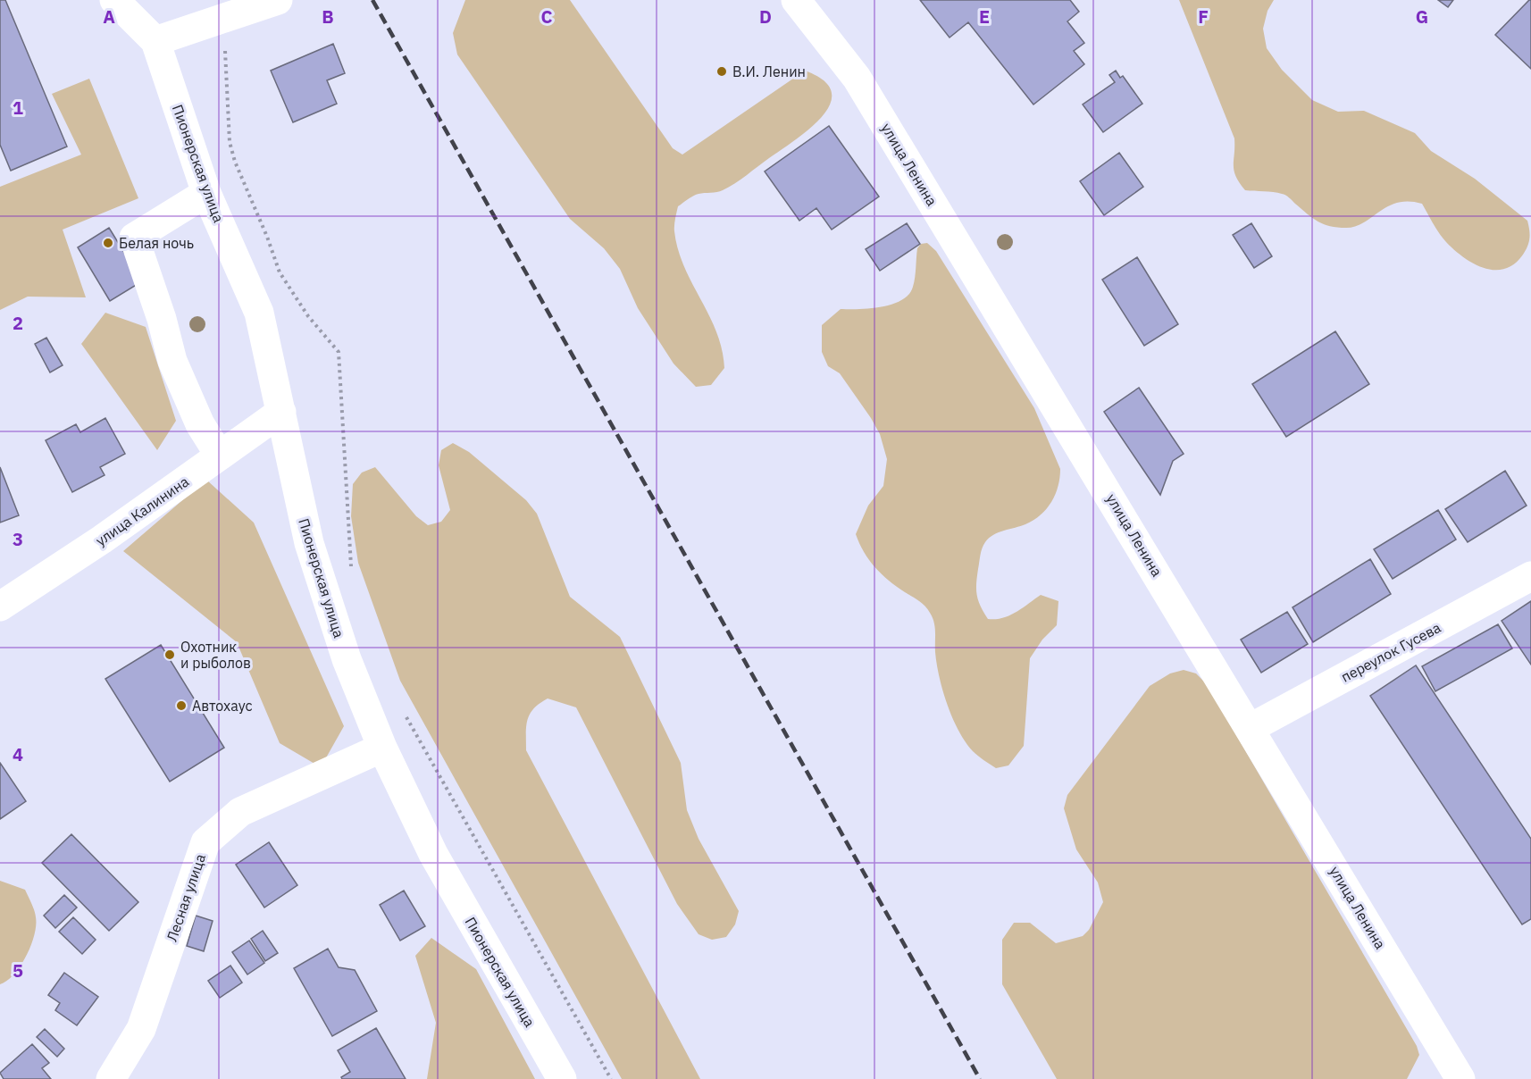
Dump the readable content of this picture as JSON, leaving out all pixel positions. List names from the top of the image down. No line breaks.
{"streets":{"street":["Пионерская улица","улица Ленина","улица Калинина","переулок Гусева","Лесная улица"]},"crossings":[["Пионерская улица","улица Калинина"],["Пионерская улица","Лесная улица"],["улица Ленина","переулок Гусева"]],"places":["В.И. Ленин","Белая ночь","Охотник и рыболов","Автохаус"],"grid":{"columns":["A","B","C","D","E","F","G"],"rows":["1","2","3","4","5"]}}
